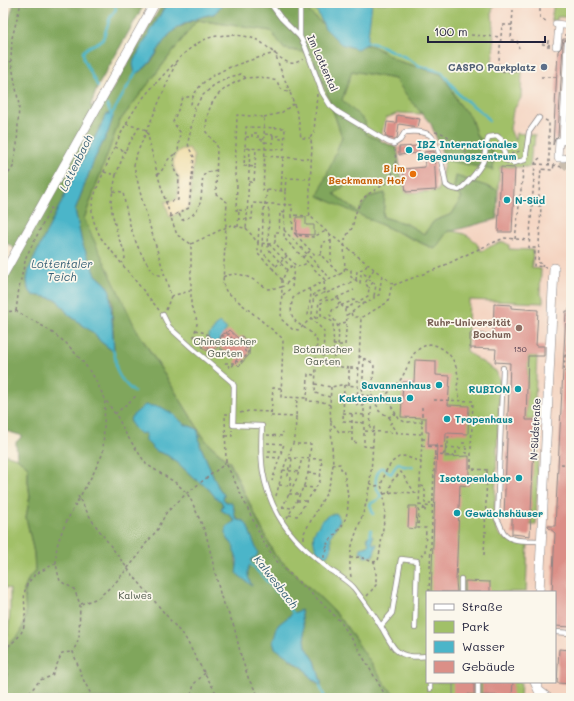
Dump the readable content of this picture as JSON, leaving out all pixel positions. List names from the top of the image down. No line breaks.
{"streets":{"street":["N-Südstraße"],"lane":["Im Lottental"]},"water":["Lottenbach","Lottentaler Teich","Kalwesbach"],"parks":["Chinesischer Garten","Botanischer Garten","Kalwes"],"places":["CASPO Parkplatz","IBZ Internationales Begegnungszentrum","B im Beckmanns Hof","N-Süd","Ruhr-Universität Bochum","Savannenhaus","RUBION","Kakteenhaus","Tropenhaus","Isotopenlabor","Gewächshäuser"],"house_numbers":["150"],"legend":["Straße","Park","Wasser","Gebäude"],"scale_bar":"100 m"}
